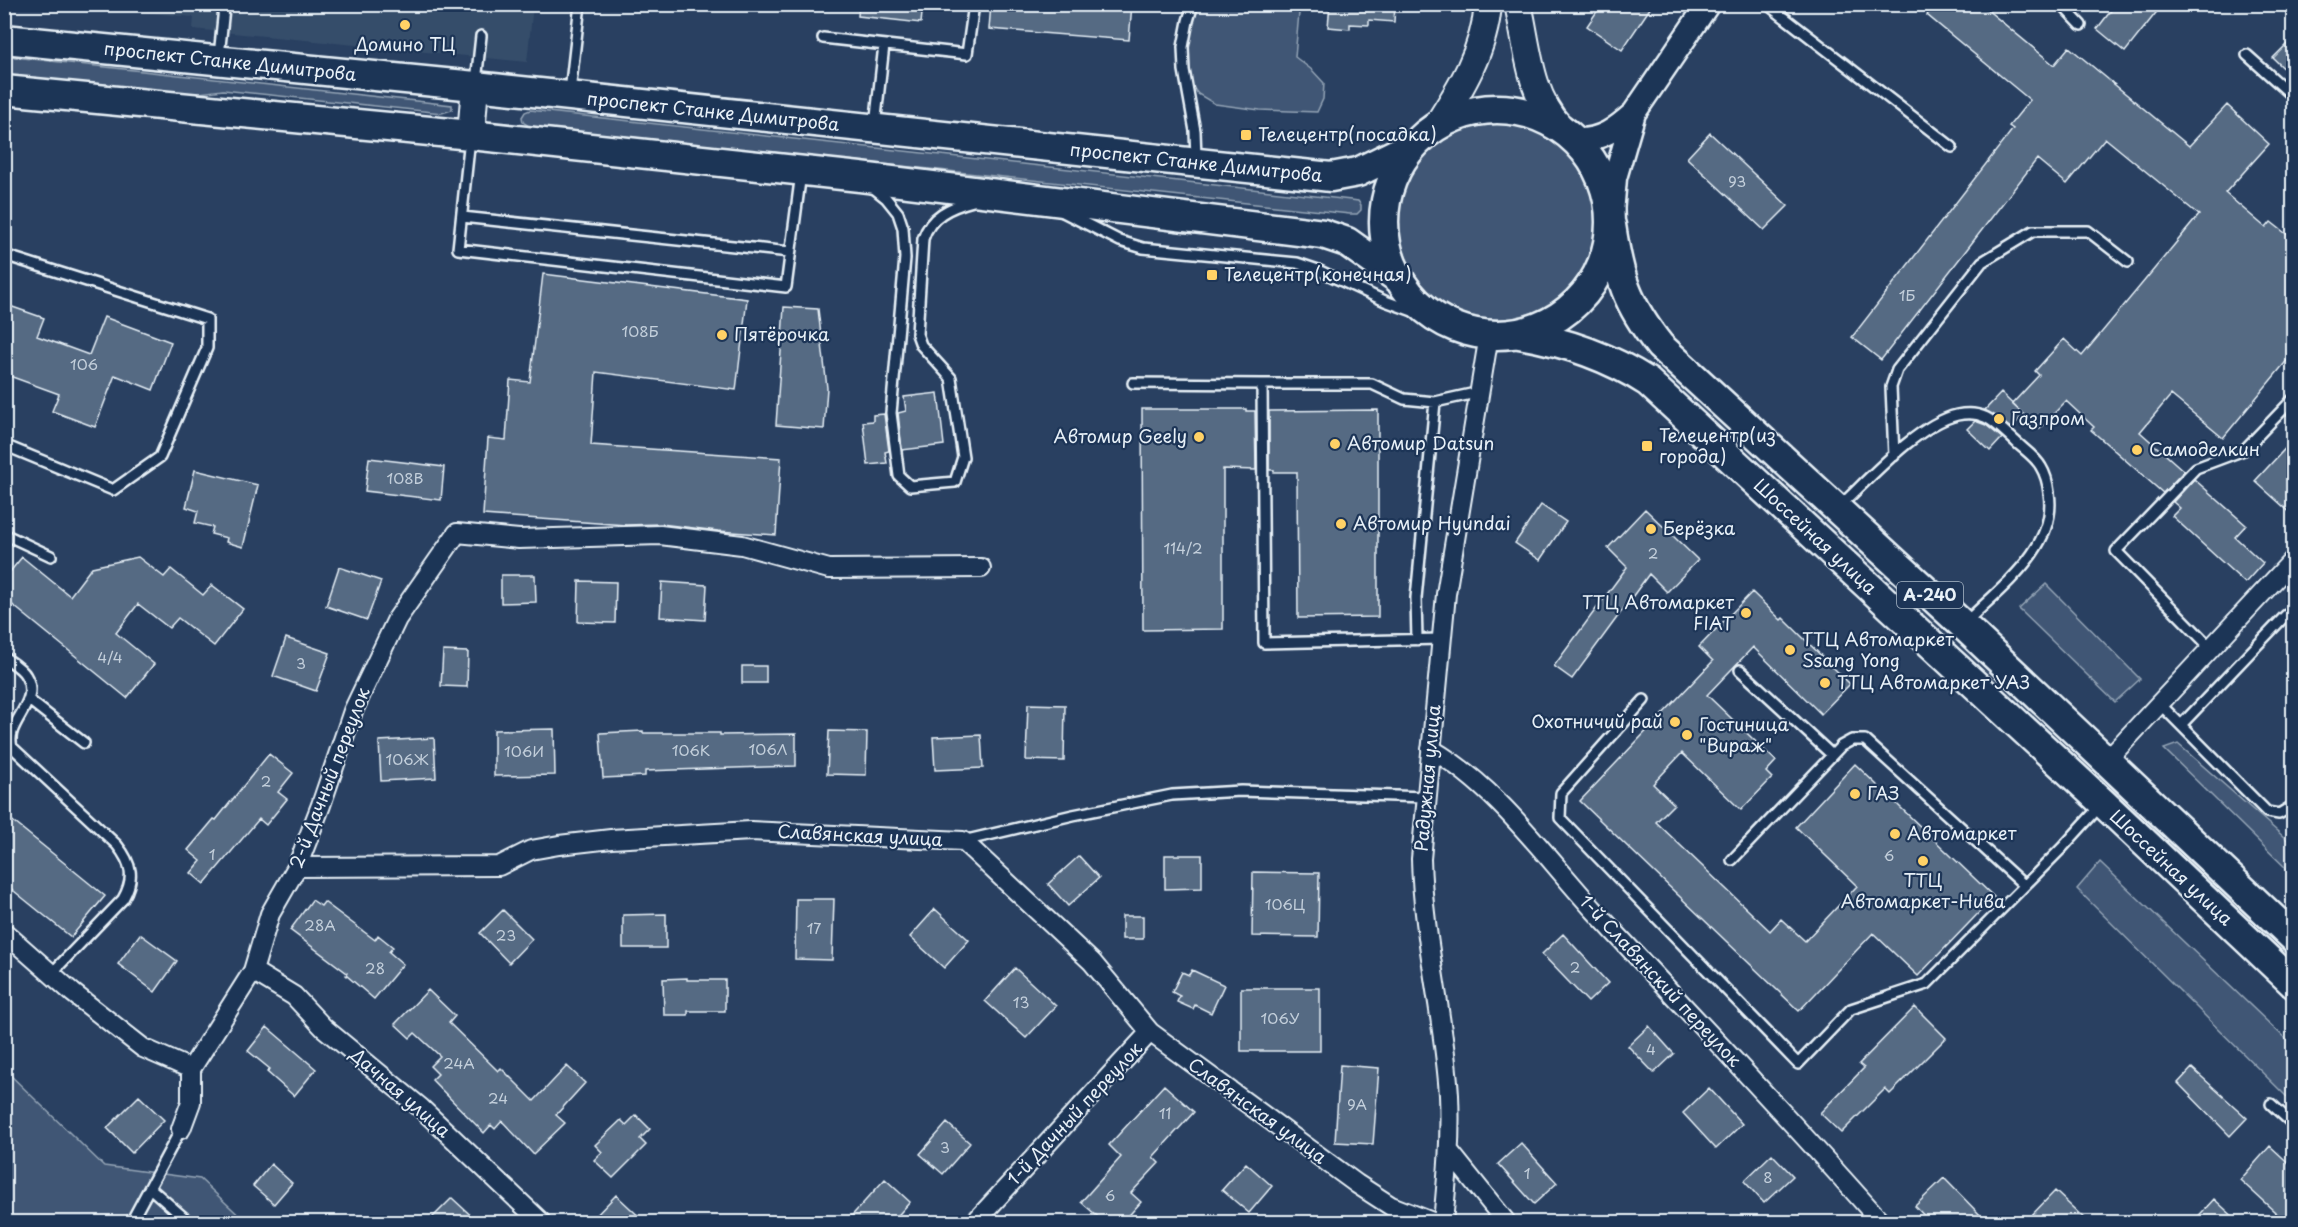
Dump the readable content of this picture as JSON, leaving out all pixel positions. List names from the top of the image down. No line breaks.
{"streets":{"main road":["проспект Станке Димитрова","Шоссейная улица","А-240"],"street":["2-й Дачный переулок","Радужная улица","Славянская улица","1-й Славянский переулок","Дачная улица","1-й Дачный переулок"]},"crossings":[["проспект Станке Димитрова","Шоссейная улица"],["2-й Дачный переулок","Славянская улица"],["2-й Дачный переулок","Дачная улица"],["Радужная улица","1-й Славянский переулок"],["Славянская улица","1-й Дачный переулок"]],"places":{"other":["Домино ТЦ","Пятёрочка","Газпром","Автомир Geely","Автомир Datsun","Самоделкин","Автомир Hyundai","Берёзка","ТТЦ Автомаркет FIAT","ТТЦ Автомаркет Ssang Yong","ТТЦ Автомаркет УАЗ","Охотничий рай","Гостиница \"Вираж\"","ГАЗ","Автомаркет","ТТЦ Автомаркет-Нива"],"transit":["Телецентр(посадка)","Телецентр(конечная)","Телецентр(из города)"]},"house_numbers":["93","1Б","108Б","106","108В","114/2","2","4/4","3","106Л","106К","106И","106Ж","2","1","6","106Ц","28А","17","23","2","28","13","106У","4","24А","24","9А","11","3","1","8","6"]}
